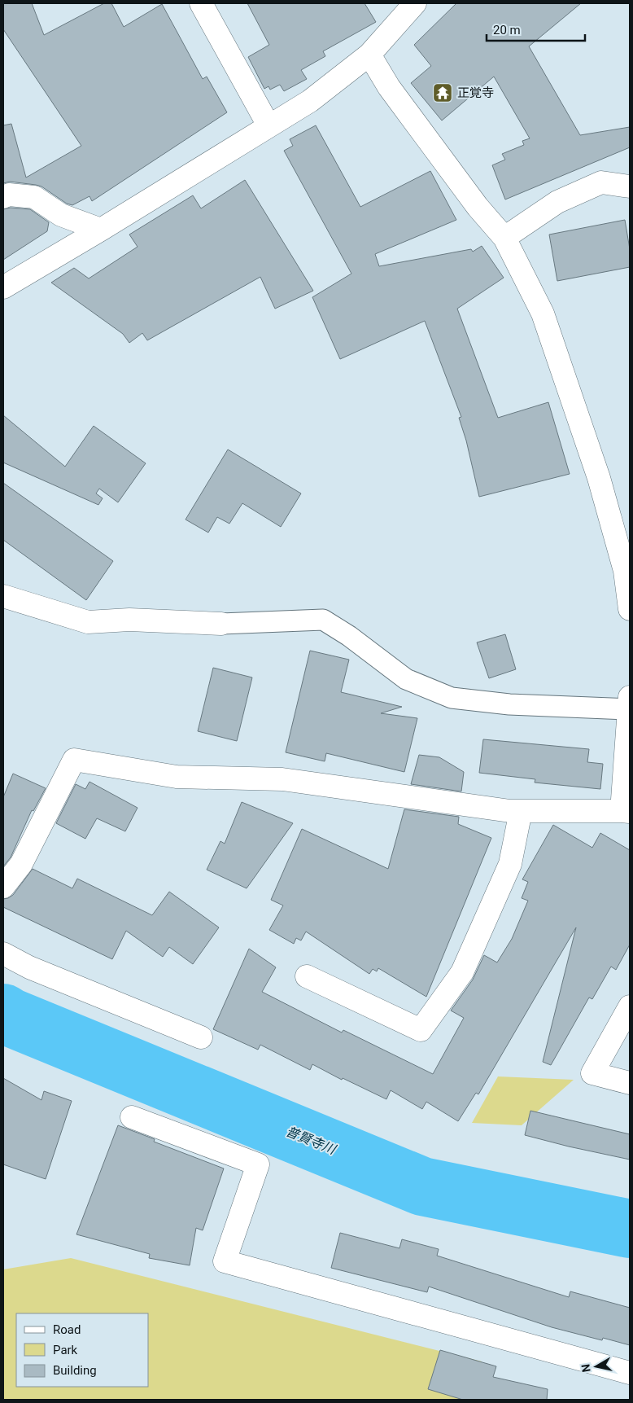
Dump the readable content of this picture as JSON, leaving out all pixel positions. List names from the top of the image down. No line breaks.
{"water":["普賢寺川"],"places":{"temple":["正覚寺"]},"legend":["Road","Park","Building"],"scale_bar":"20 m","north":"left"}
